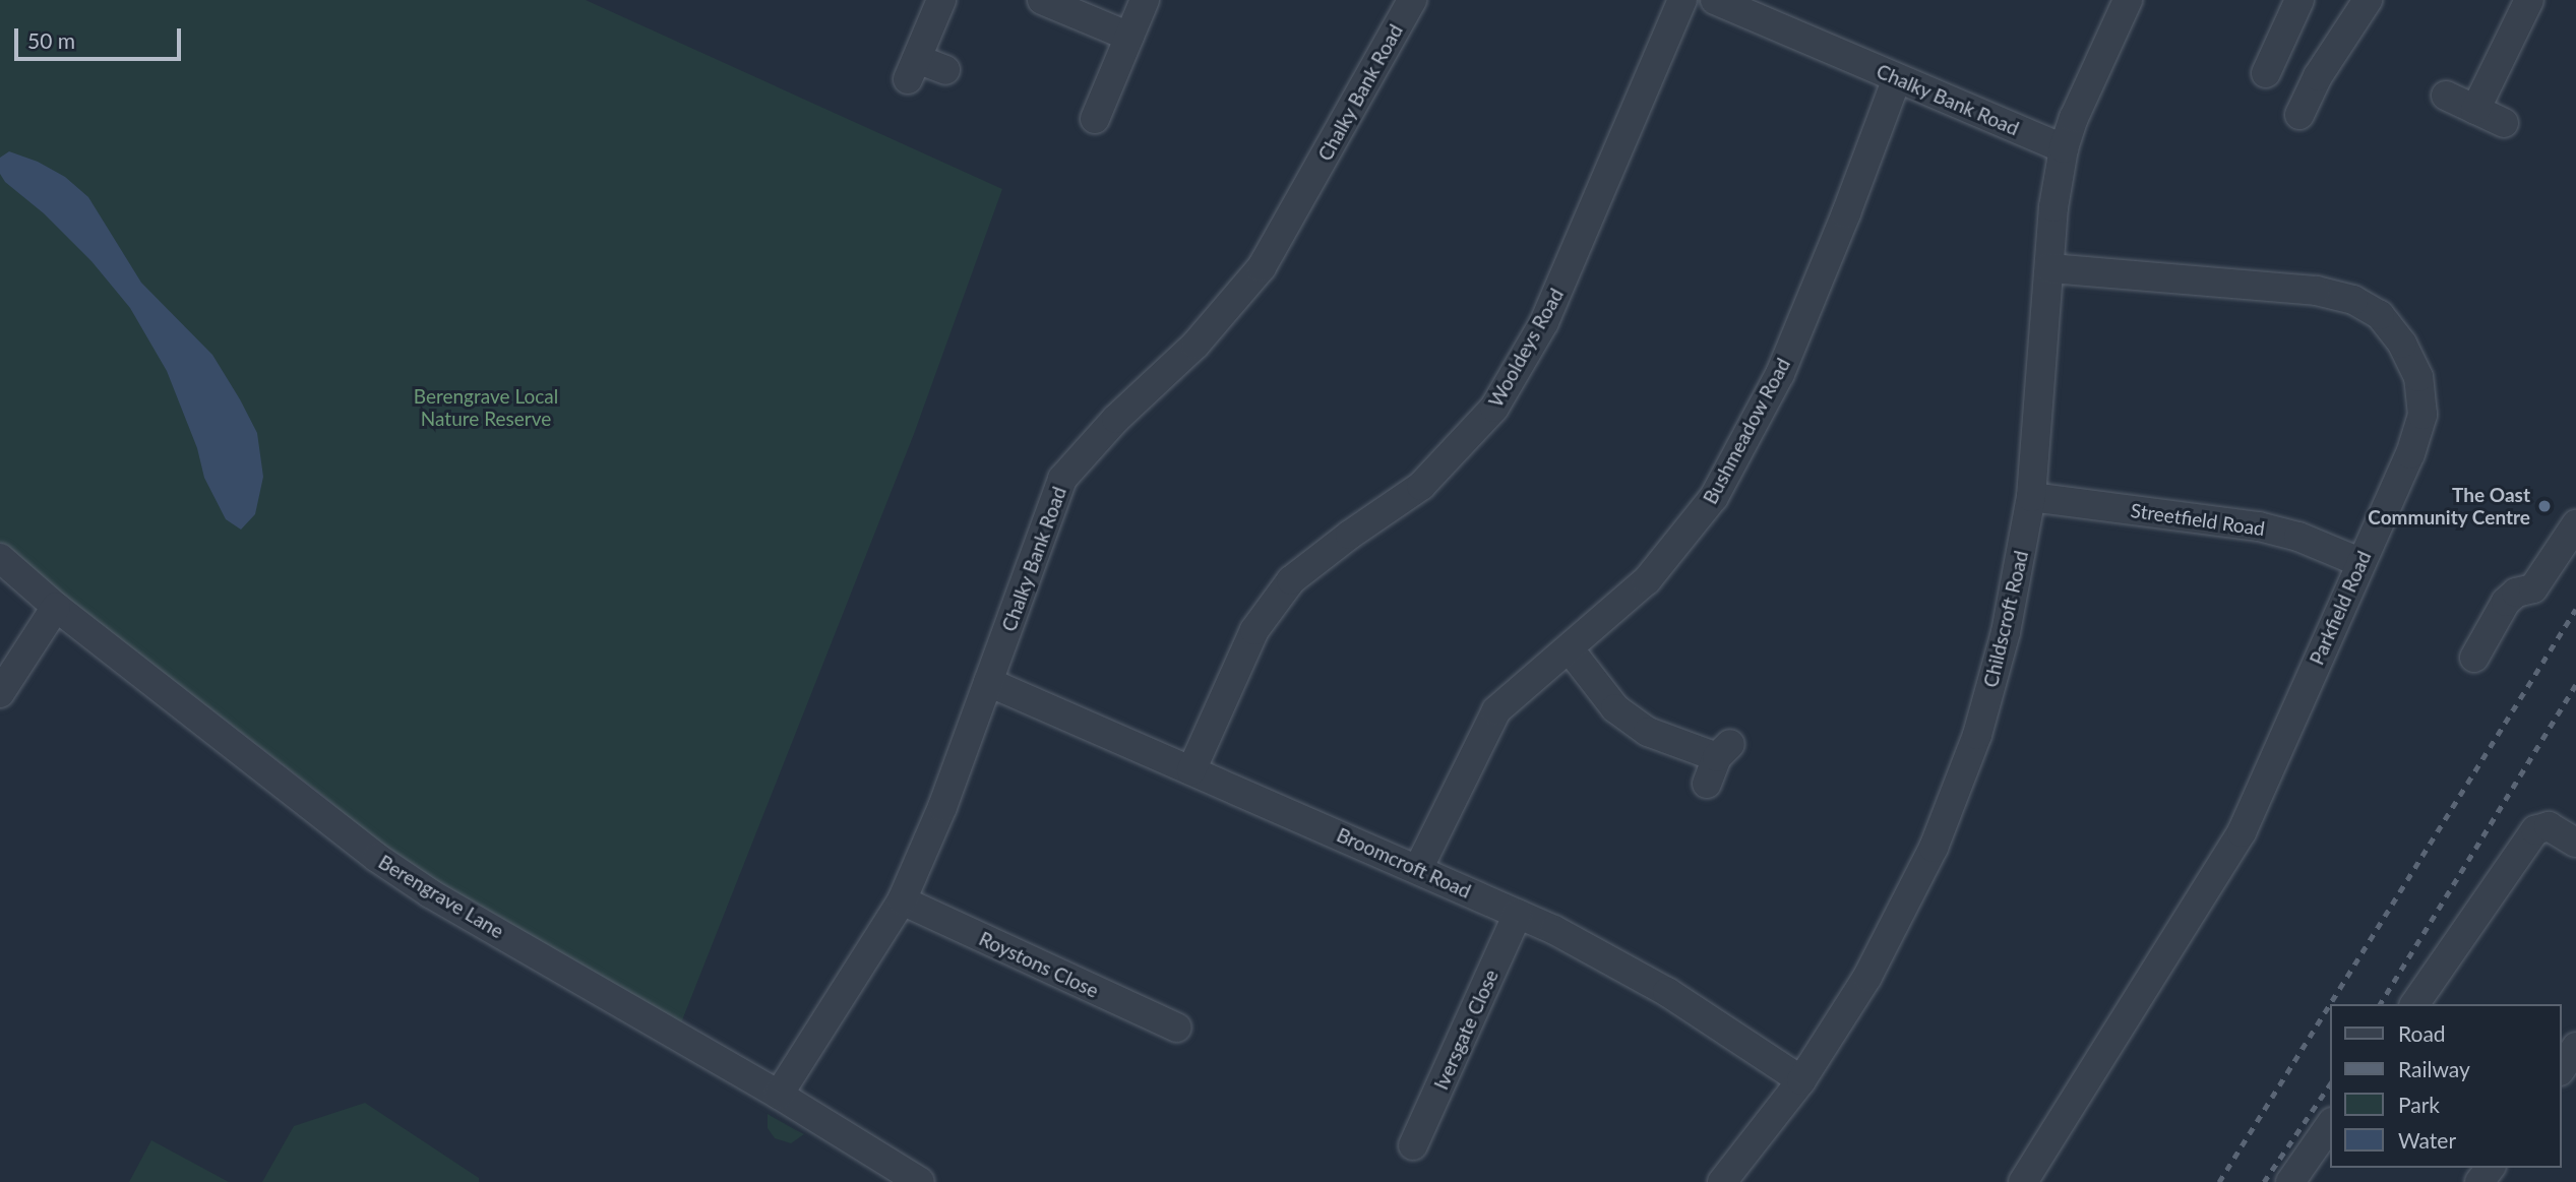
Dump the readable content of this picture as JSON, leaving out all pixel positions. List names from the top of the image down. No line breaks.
{"streets":{"street":["Chalky Bank Road","Wooldeys Road","Bushmeadow Road","Streetfield Road","Parkfield Road","Childscroft Road","Broomcroft Road","Berengrave Lane","Roystons Close","Iversgate Close"]},"crossings":[["Chalky Bank Road","Bushmeadow Road"],["Chalky Bank Road","Childscroft Road"],["Chalky Bank Road","Broomcroft Road"],["Chalky Bank Road","Berengrave Lane"],["Chalky Bank Road","Roystons Close"],["Wooldeys Road","Broomcroft Road"],["Bushmeadow Road","Broomcroft Road"],["Streetfield Road","Parkfield Road"],["Streetfield Road","Childscroft Road"],["Parkfield Road","Childscroft Road"],["Childscroft Road","Broomcroft Road"],["Broomcroft Road","Iversgate Close"]],"parks":["Berengrave Local Nature Reserve"],"places":["The Oast Community Centre"],"legend":["Road","Railway","Park","Water"],"scale_bar":"50 m"}
